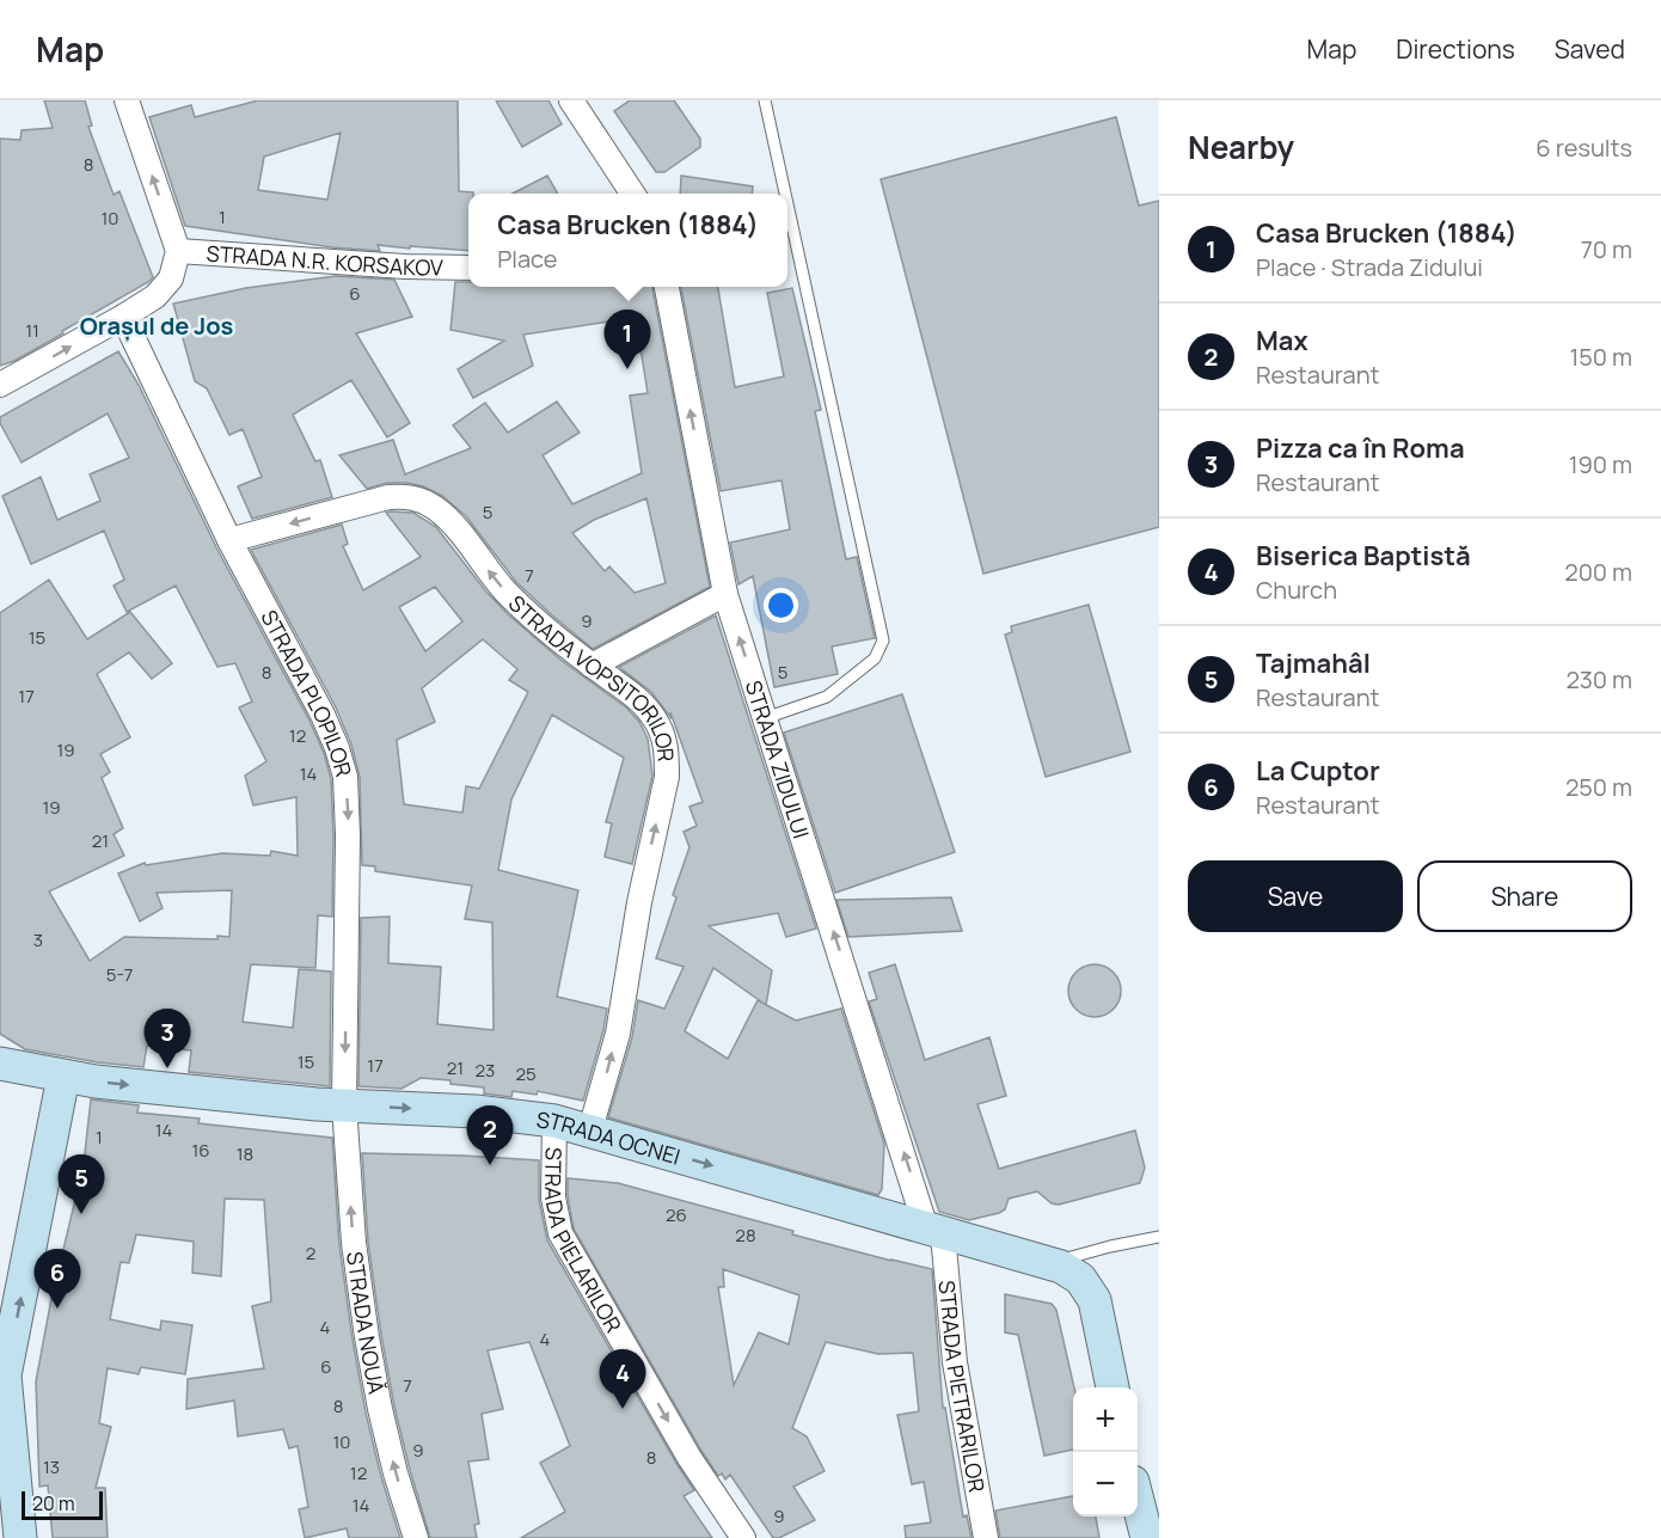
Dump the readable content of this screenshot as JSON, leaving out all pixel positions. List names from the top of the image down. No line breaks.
{"streets":{"street":["STRADA N.R. KORSAKOV","STRADA VOPSITORILOR","STRADA PLOPILOR","STRADA ZIDULUI","STRADA OCNEI","STRADA PIELARILOR","STRADA NOUĂ","STRADA PIETRARILOR"]},"crossings":[["STRADA VOPSITORILOR","STRADA PLOPILOR"],["STRADA VOPSITORILOR","STRADA OCNEI"],["STRADA PLOPILOR","STRADA OCNEI"],["STRADA PLOPILOR","STRADA NOUĂ"],["STRADA ZIDULUI","STRADA OCNEI"],["STRADA ZIDULUI","STRADA PIETRARILOR"],["STRADA OCNEI","STRADA PIELARILOR"],["STRADA OCNEI","STRADA NOUĂ"],["STRADA OCNEI","STRADA PIETRARILOR"]],"one_way":["STRADA PLOPILOR","STRADA ZIDULUI","STRADA OCNEI","STRADA PIELARILOR","STRADA NOUĂ"],"districts":["Orașul de Jos"],"house_numbers":["8","1","10","6","11","5","7","9","15","8","5","17","12","19","14","19","21","3","5-7","15","17","21","23","25","14","1","16","18","26","28","2","4","4","6","7","8","10","9","8","13","12","14","9"],"scale_bar":"20 m","page":{"header":"Map","nav":["Map","Directions","Saved"],"heading":["Nearby","6 results"],"popup":["Casa Brucken (1884)","Place"],"list":[{"mark":"1","name":"Casa Brucken (1884)","note":"Place · Strada Zidului","value":"70 m"},{"mark":"2","name":"Max","note":"Restaurant","value":"150 m"},{"mark":"3","name":"Pizza ca în Roma","note":"Restaurant","value":"190 m"},{"mark":"4","name":"Biserica Baptistă","note":"Church","value":"200 m"},{"mark":"5","name":"Tajmahâl","note":"Restaurant","value":"230 m"},{"mark":"6","name":"La Cuptor","note":"Restaurant","value":"250 m"}],"pins":["1","3","2","5","6","4"],"buttons":["Save","Share"],"map_buttons":["+","−"],"scale":"20 m"}}
